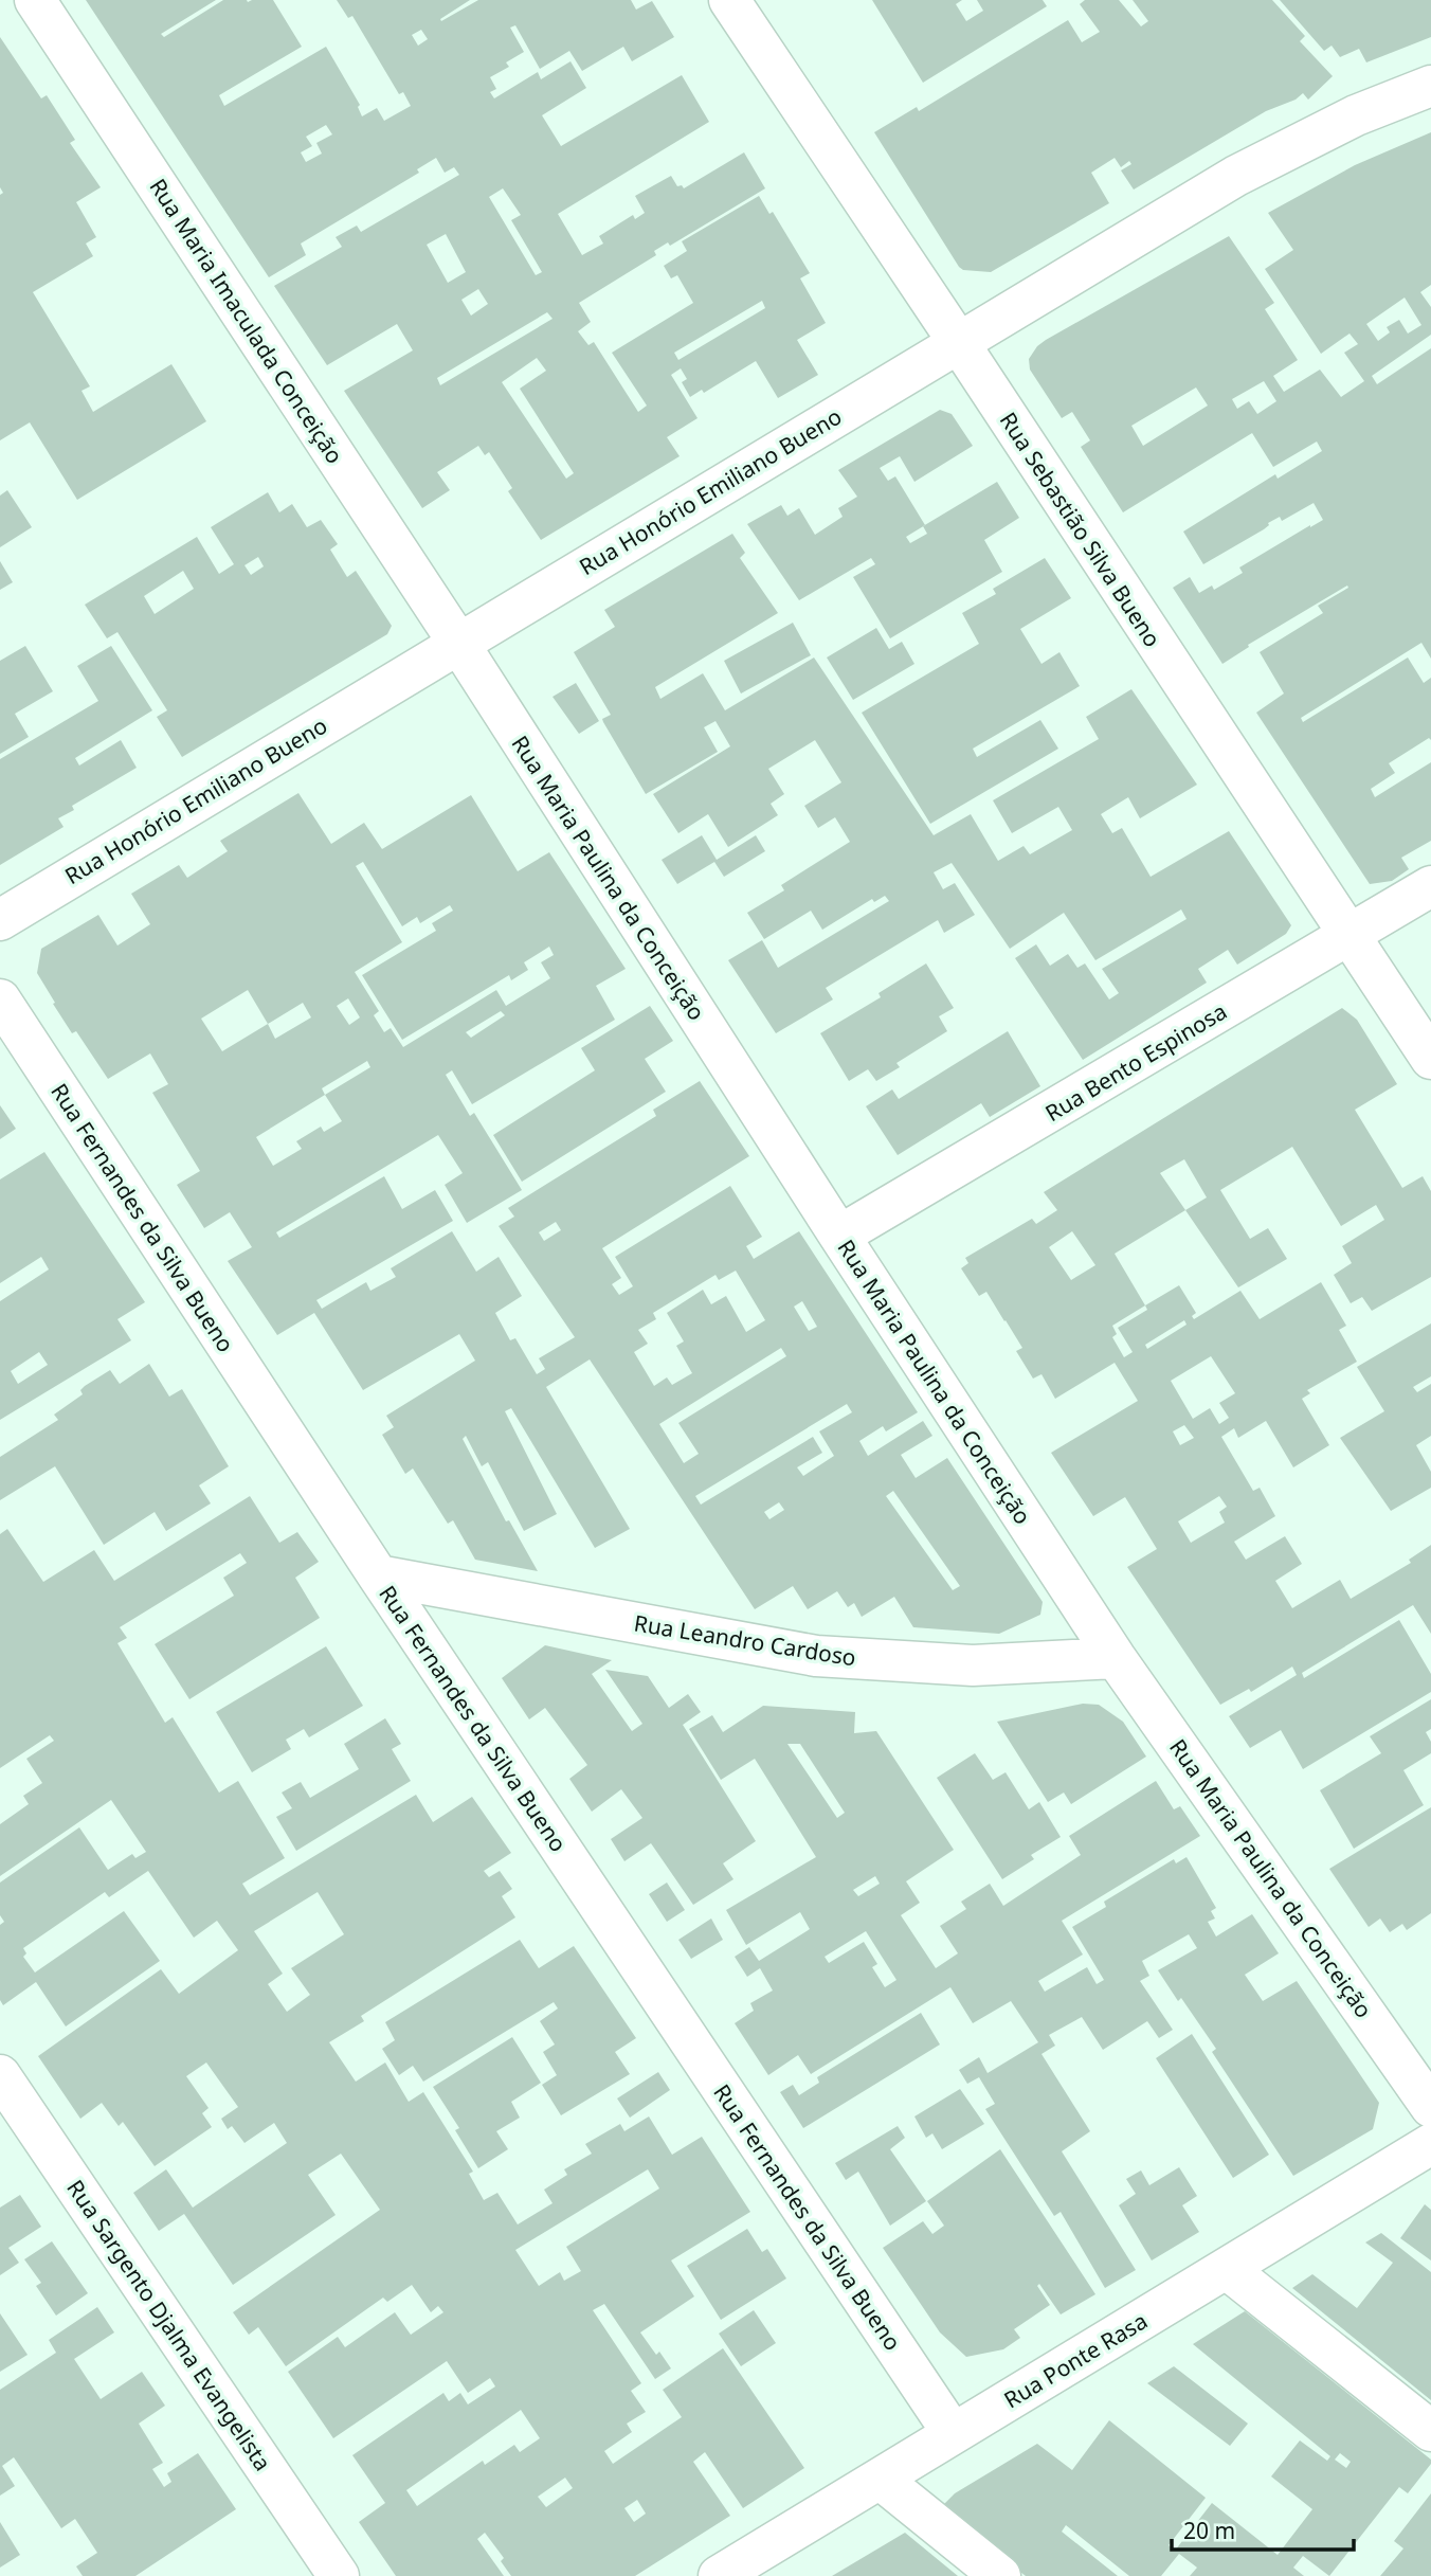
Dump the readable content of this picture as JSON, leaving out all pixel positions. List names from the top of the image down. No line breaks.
{"streets":{"street":["Rua Maria Imaculada Conceição","Rua Honório Emiliano Bueno","Rua Sebastião Silva Bueno","Rua Maria Paulina da Conceição","Rua Bento Espinosa","Rua Fernandes da Silva Bueno","Rua Leandro Cardoso","Rua Sargento Djalma Evangelista","Rua Ponte Rasa"]},"crossings":[["Rua Maria Imaculada Conceição","Rua Honório Emiliano Bueno"],["Rua Maria Imaculada Conceição","Rua Maria Paulina da Conceição"],["Rua Honório Emiliano Bueno","Rua Sebastião Silva Bueno"],["Rua Honório Emiliano Bueno","Rua Maria Paulina da Conceição"],["Rua Sebastião Silva Bueno","Rua Bento Espinosa"],["Rua Maria Paulina da Conceição","Rua Bento Espinosa"],["Rua Maria Paulina da Conceição","Rua Leandro Cardoso"],["Rua Fernandes da Silva Bueno","Rua Leandro Cardoso"],["Rua Fernandes da Silva Bueno","Rua Ponte Rasa"]],"scale_bar":"20 m"}
